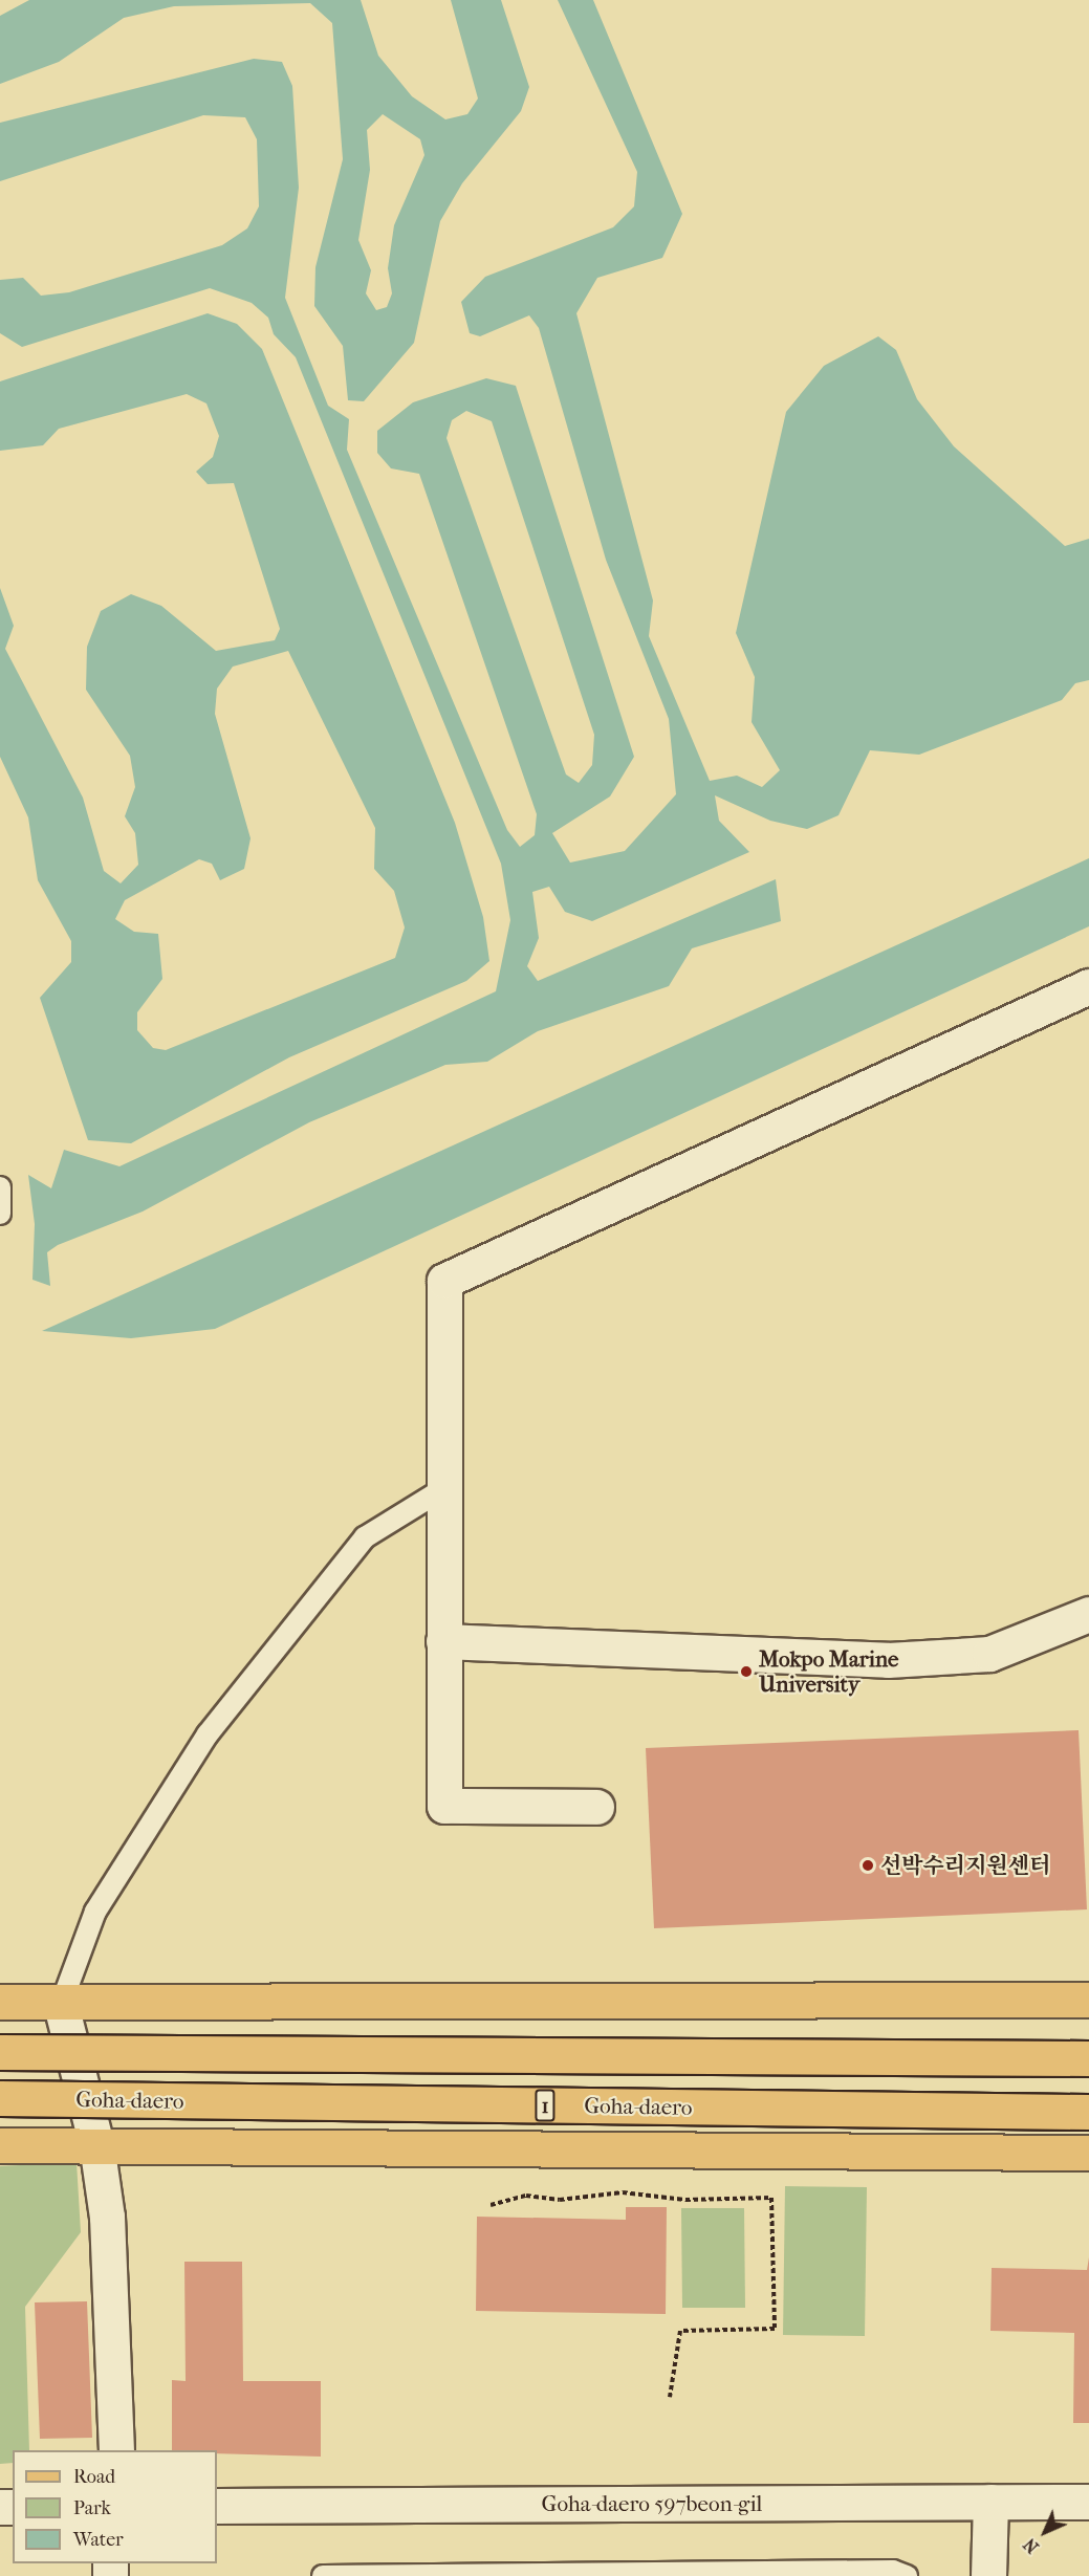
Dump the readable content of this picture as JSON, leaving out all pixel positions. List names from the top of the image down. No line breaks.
{"streets":{"main road":["Goha-daero","1"],"street":["Goha-daero 597beon-gil"]},"places":["Mokpo Marine University","선박수리지원센터"],"legend":["Road","Park","Water"],"north":"bottom left"}
